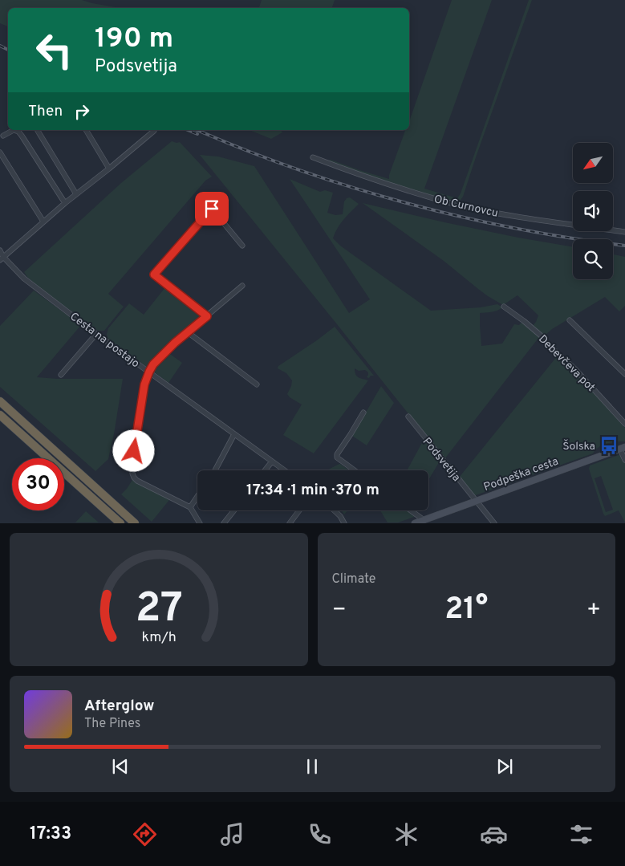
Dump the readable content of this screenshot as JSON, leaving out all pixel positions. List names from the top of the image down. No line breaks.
{"streets":{"main road":["Podpeška cesta"],"street":["Ob Curnovcu","Cesta na postajo","Debevčeva pot","Podsvetija"]},"crossings":[["Podsvetija","Podpeška cesta"]],"places":{"bus stop":["Šolska"]},"north":"bottom left","page":{"turn":["190 m","Podsvetija"],"then":"Then","limit":"30","trip":"17:34 · 1 min · 370 m","tile":"Climate","heat":["−","21°","+"],"song":["Afterglow","The Pines"],"tabs":"17:33","gauge":["27","km/h"]}}
